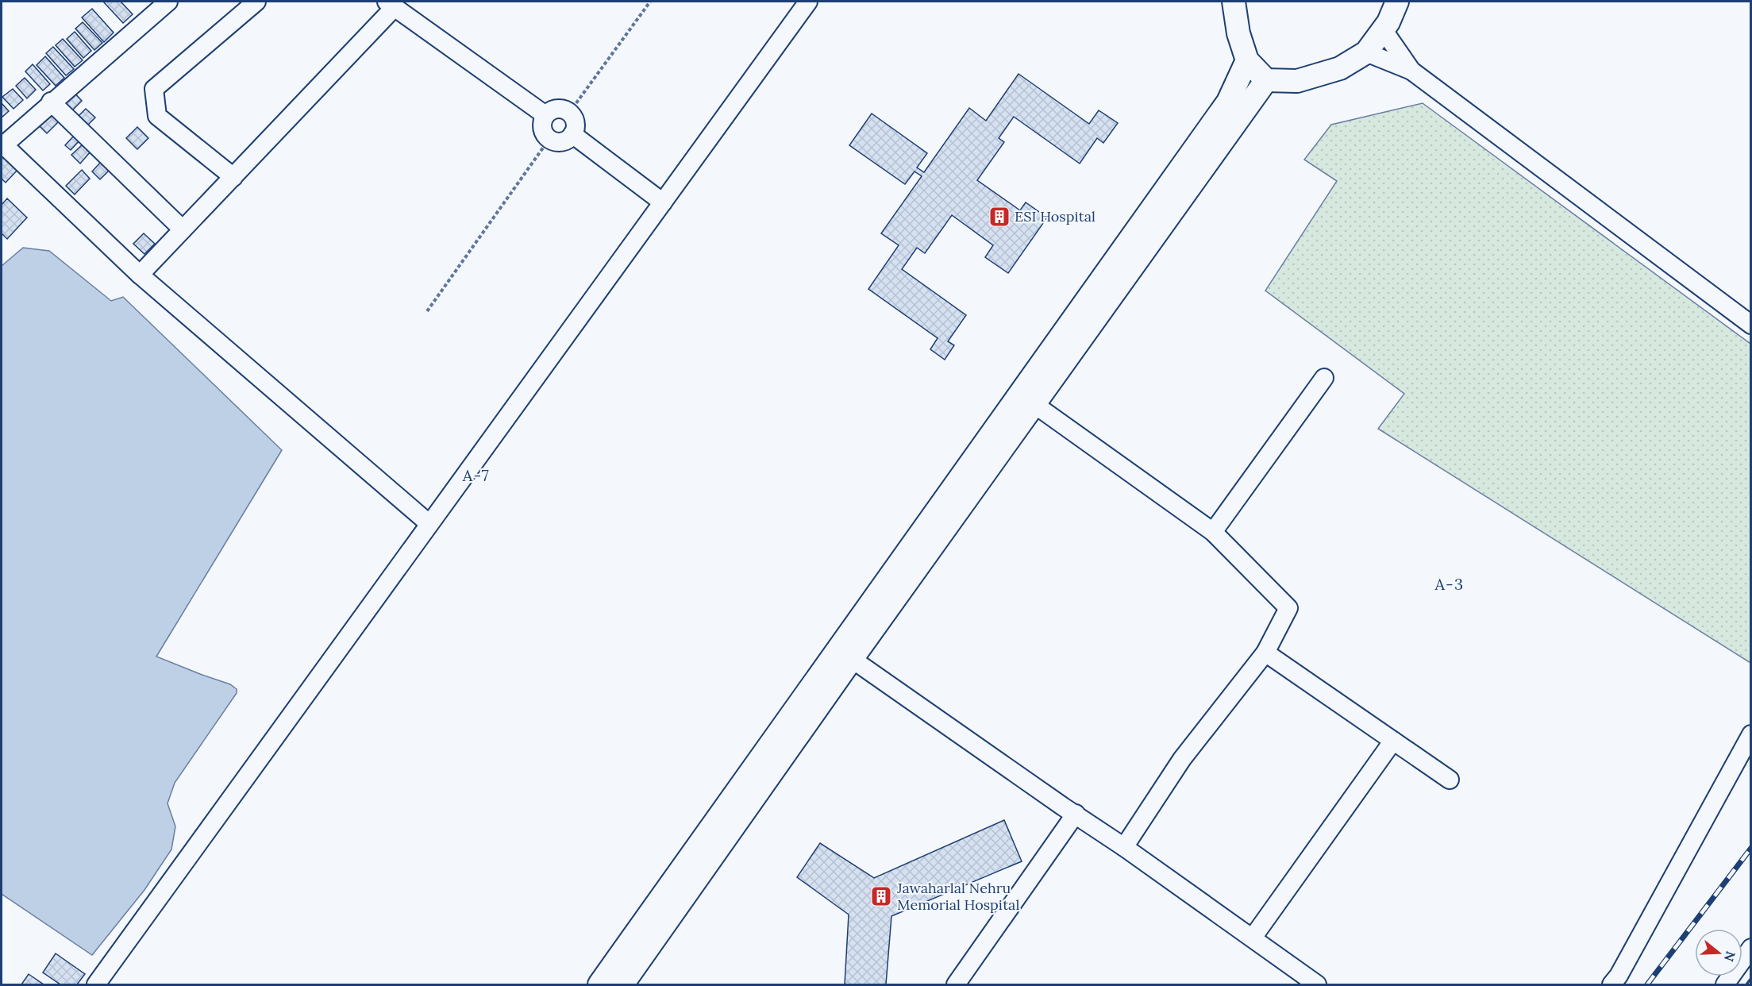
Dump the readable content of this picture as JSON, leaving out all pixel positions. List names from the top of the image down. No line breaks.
{"districts":["A-7","A-3"],"places":{"building":["ESI Hospital","Jawaharlal Nehru Memorial Hospital"]},"north":"right"}
